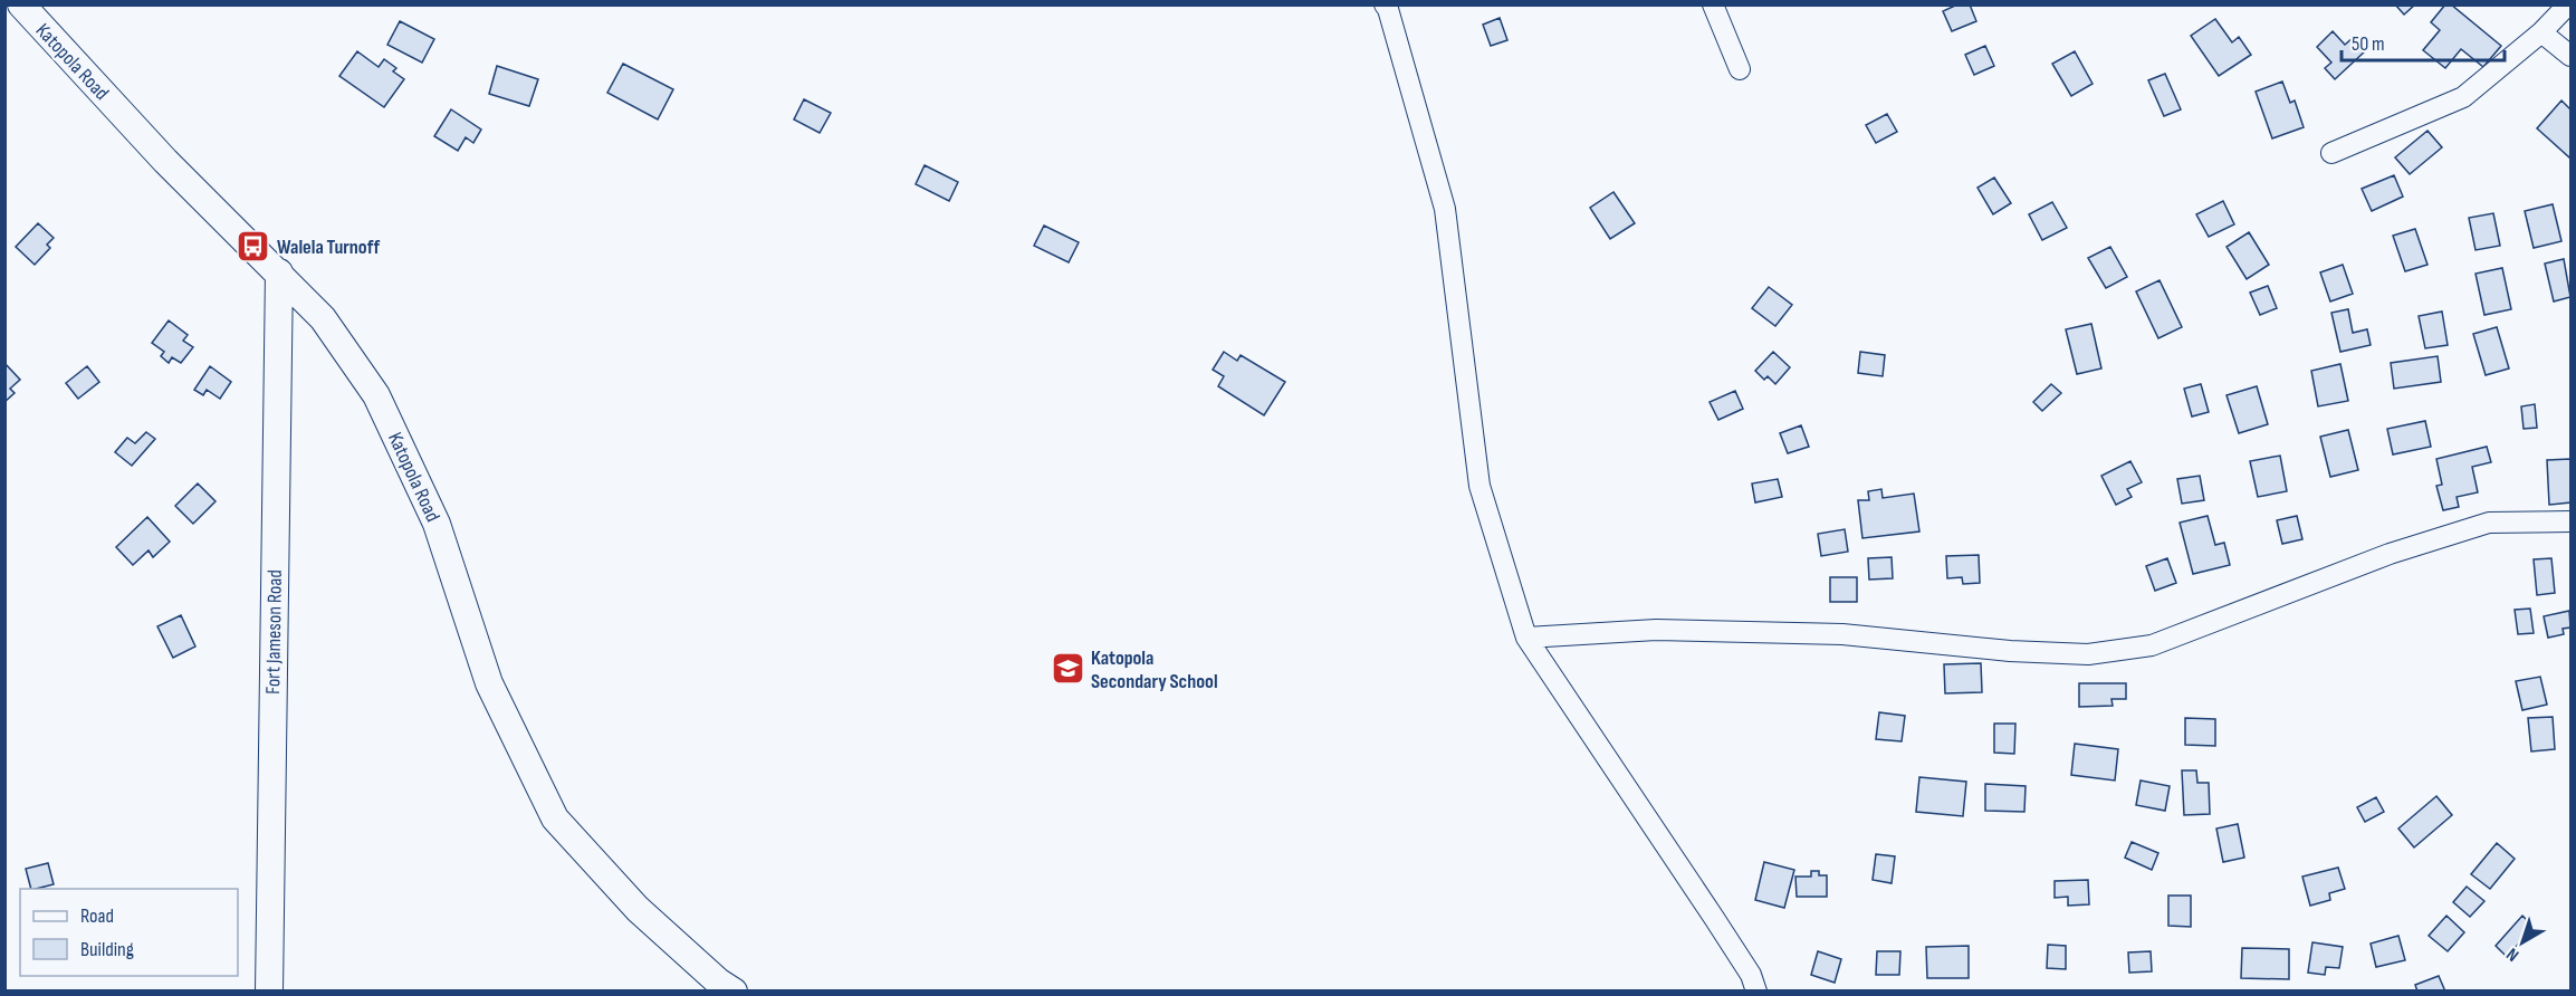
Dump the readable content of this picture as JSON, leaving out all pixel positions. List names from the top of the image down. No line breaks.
{"streets":{"street":["Katopola Road","Fort Jameson Road"]},"crossings":[["Katopola Road","Fort Jameson Road"]],"places":{"bus stop":["Walela Turnoff"],"school or university":["Katopola Secondary School"]},"legend":["Road","Building"],"scale_bar":"50 m","north":"bottom left"}
